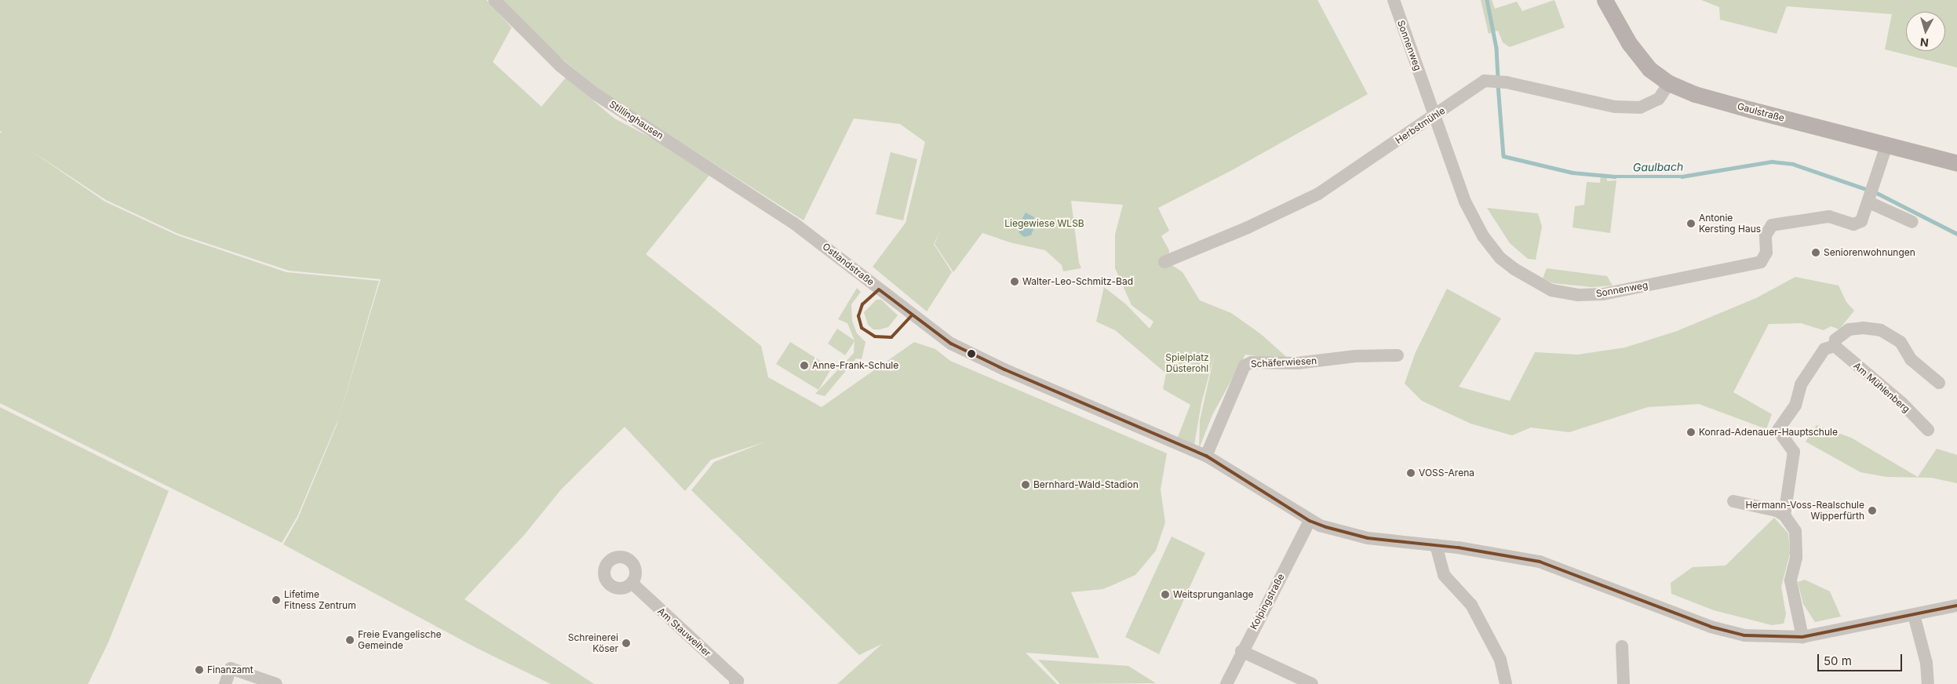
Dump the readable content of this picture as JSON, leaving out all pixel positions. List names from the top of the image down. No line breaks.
{"streets":{"main road":["Gaulstraße"],"street":["Sonnenweg","Stillinghausen","Herbstmühle","Ostlandstraße","Schäferwiesen","Am Mühlenberg","Kolpingstraße","Am Stauweiher"]},"crossings":[["Sonnenweg","Herbstmühle"],["Gaulstraße","Herbstmühle"],["Stillinghausen","Ostlandstraße"],["Ostlandstraße","Schäferwiesen"],["Ostlandstraße","Kolpingstraße"]],"water":["Gaulbach"],"parks":["Liegewiese WLSB","Spielplatz Düsterohl"],"places":["Antonie Kersting Haus","Seniorenwohnungen","Walter-Leo-Schmitz-Bad","Anne-Frank-Schule","Konrad-Adenauer-Hauptschule","VOSS-Arena","Bernhard-Wald-Stadion","Hermann-Voss-Realschule Wipperfürth","Weitsprunganlage","Lifetime Fitness Zentrum","Freie Evangelische Gemeinde","Schreinerei Köser","Finanzamt"],"scale_bar":"50 m","north":"bottom"}
